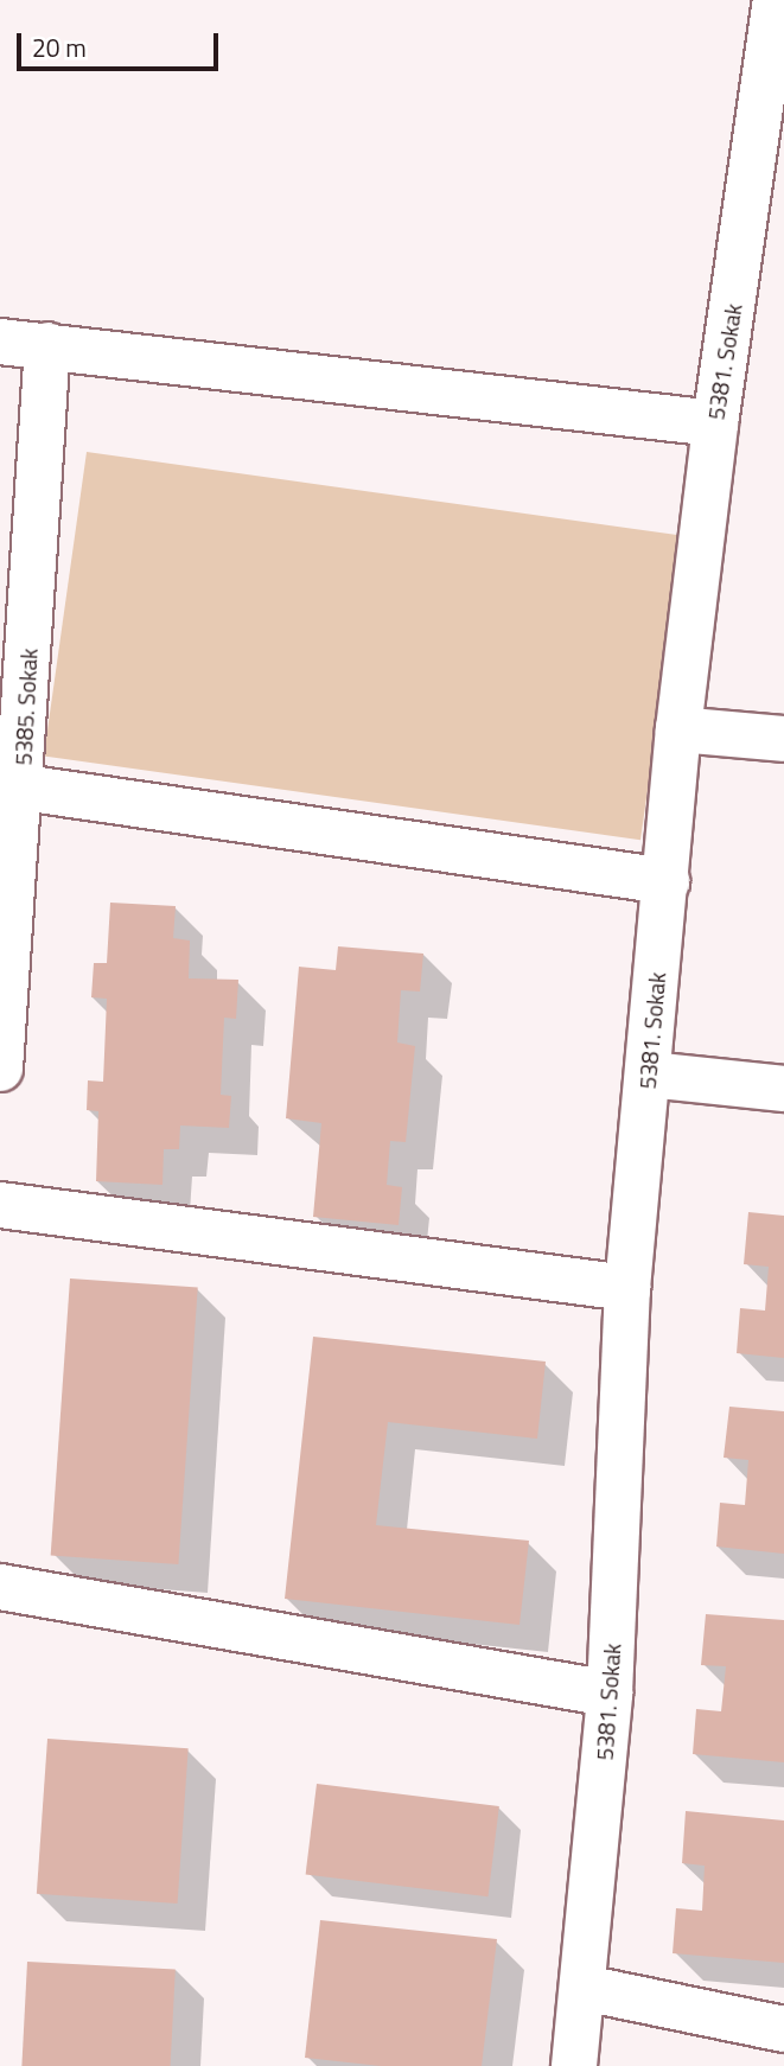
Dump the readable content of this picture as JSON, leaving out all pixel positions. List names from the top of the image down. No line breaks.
{"streets":{"street":["5381. Sokak","5385. Sokak"]},"scale_bar":"20 m"}
